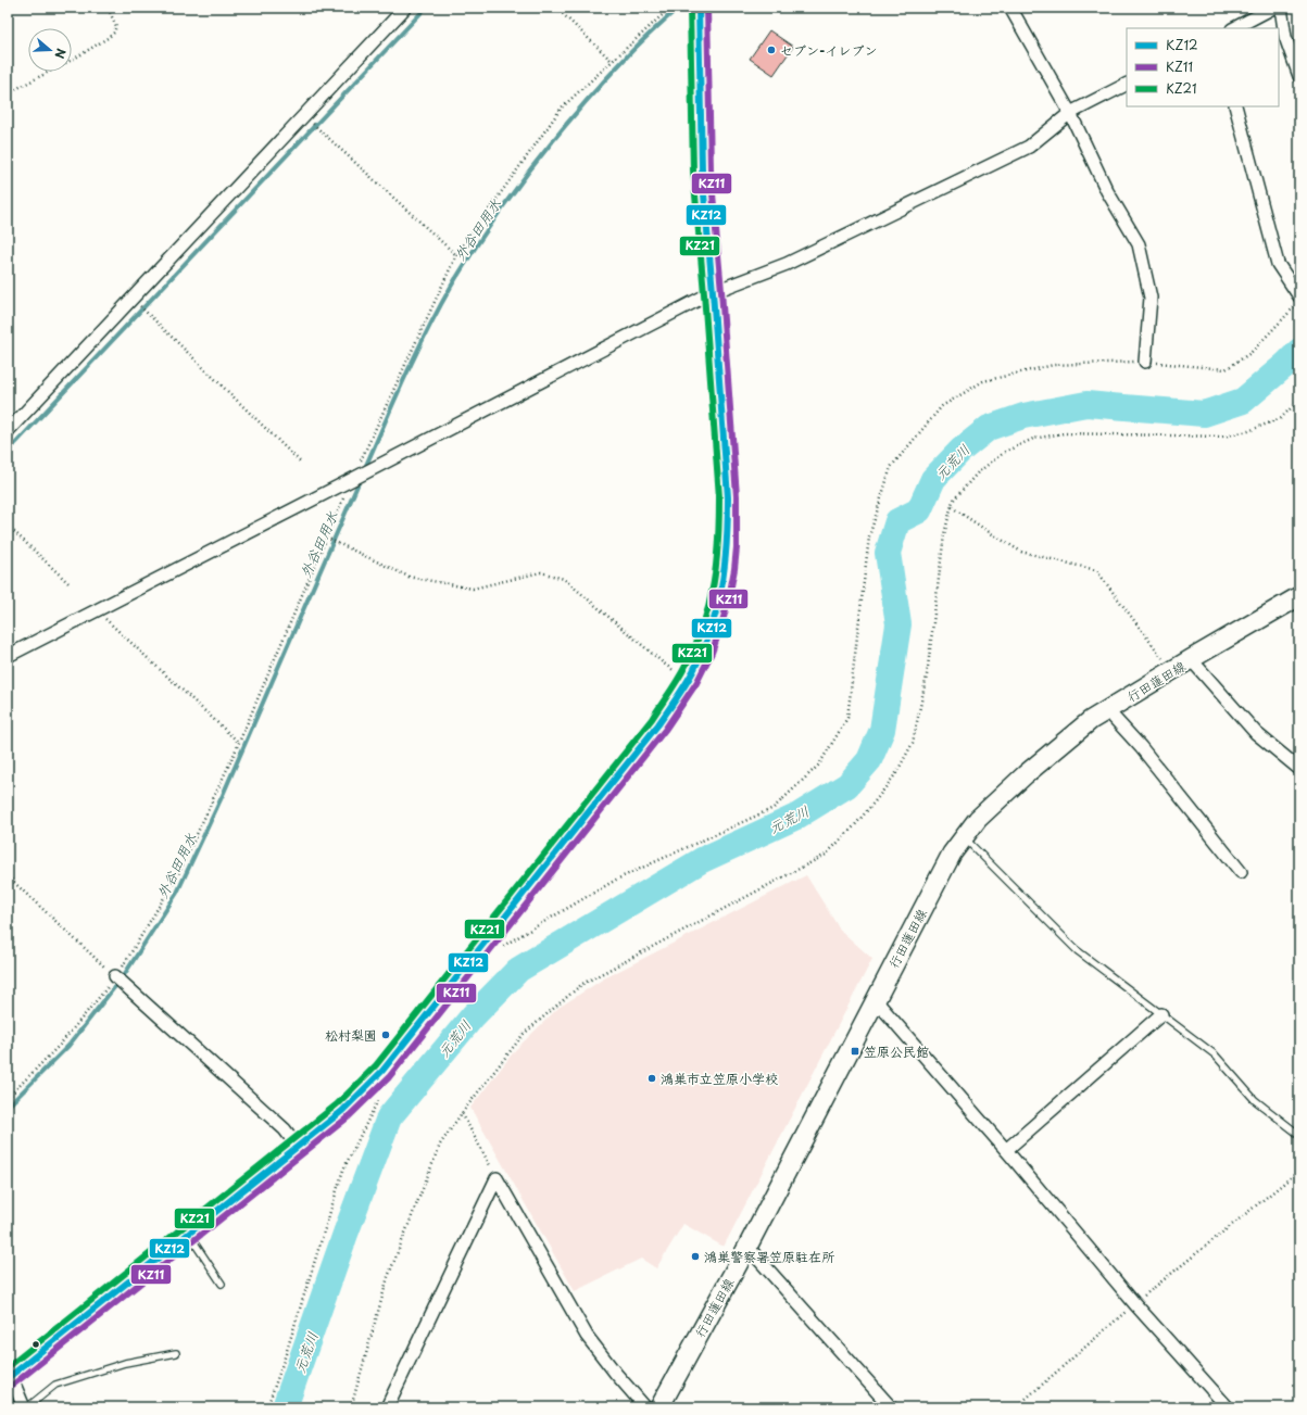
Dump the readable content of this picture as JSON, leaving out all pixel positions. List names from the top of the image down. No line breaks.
{"streets":{"main road":["行田蓮田線"]},"water":["外谷田用水","元荒川"],"places":{"other":["セブン-イレブン","松村梨園","鴻巣市立笠原小学校","鴻巣警察署笠原駐在所"],"transit":["笠原公民館"]},"lines":["transit line KZ12","transit line KZ11","transit line KZ21"],"legend":["KZ12","KZ11","KZ21"],"north":"right"}
